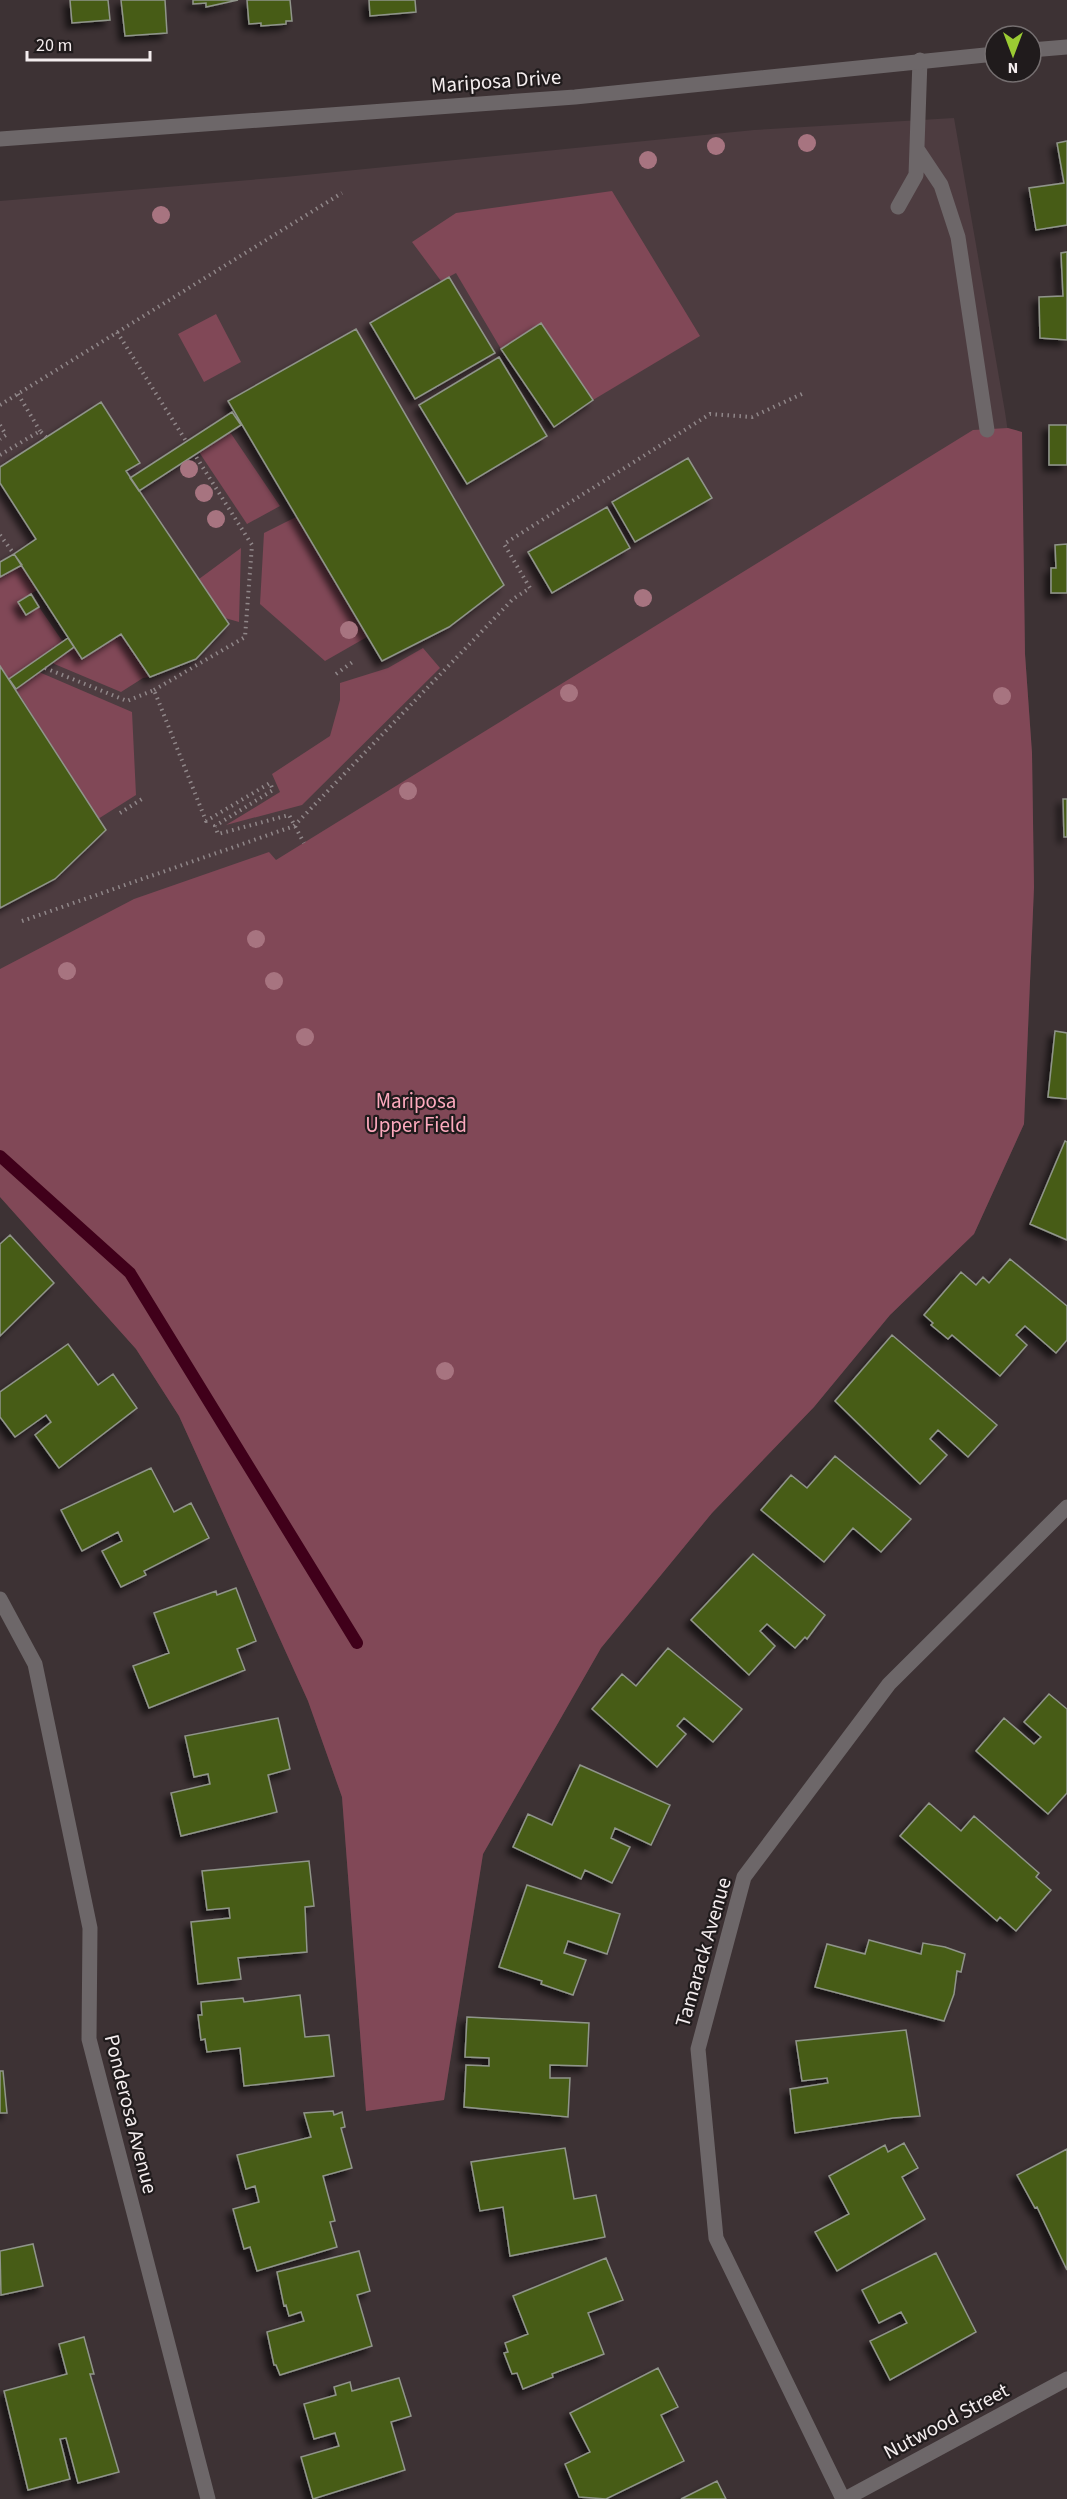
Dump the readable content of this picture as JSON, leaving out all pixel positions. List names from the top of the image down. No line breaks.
{"streets":{"street":["Mariposa Drive","Tamarack Avenue","Ponderosa Avenue","Nutwood Street"]},"crossings":[["Tamarack Avenue","Nutwood Street"]],"parks":["Mariposa Upper Field"],"scale_bar":"20 m","north":"bottom"}
